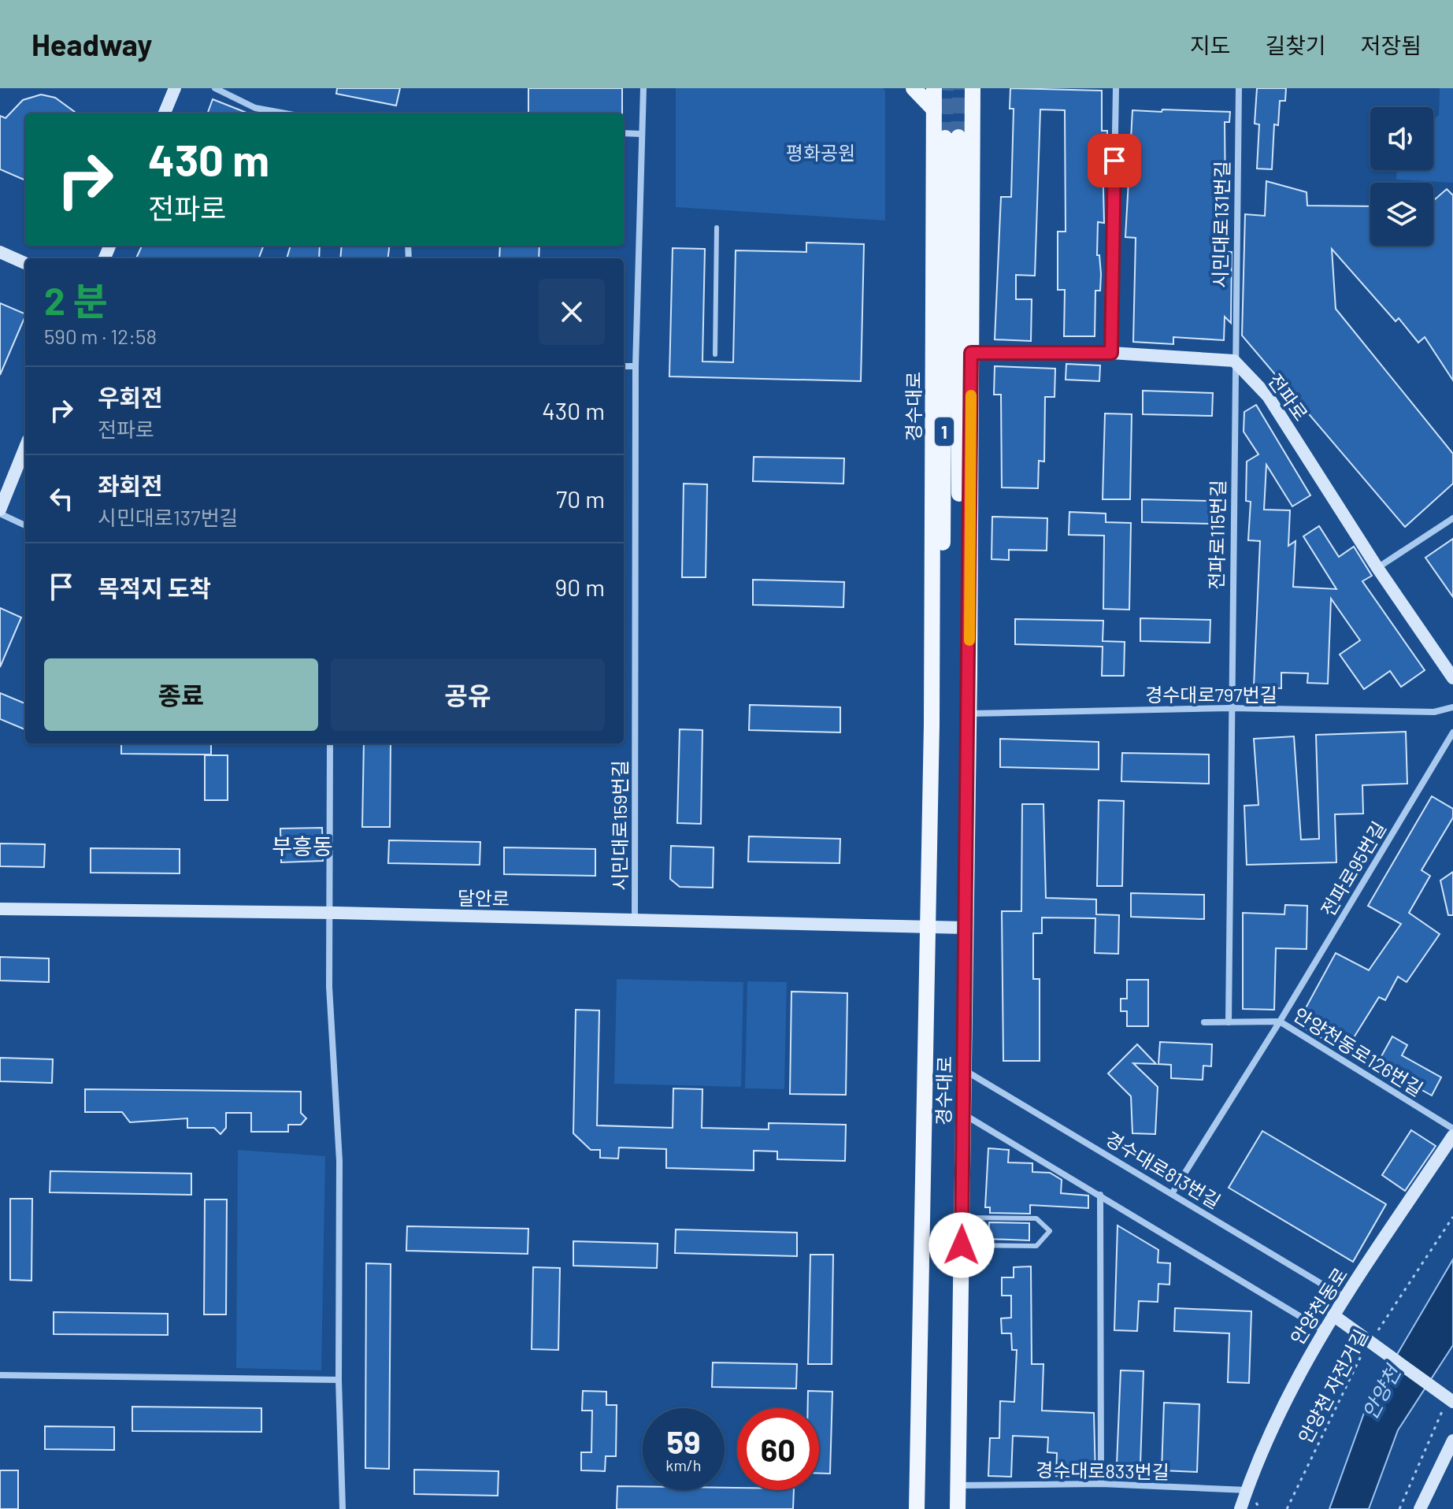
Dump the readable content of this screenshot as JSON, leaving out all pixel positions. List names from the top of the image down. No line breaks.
{"streets":{"main road":["경수대로","1"],"street":["시민대로131번길","전파로","전파로115번길","경수대로797번길","시민대로159번길","전파로95번길","달안로","안양천동로126번길","경수대로813번길","안양천동로","경수대로833번길"],"path":["안양천 자전거길"]},"crossings":[["시민대로131번길","전파로"],["시민대로131번길","전파로115번길"],["전파로","전파로115번길"],["경수대로","경수대로797번길"],["경수대로","달안로"],["경수대로","경수대로813번길"],["경수대로","경수대로833번길"],["전파로115번길","경수대로797번길"],["전파로115번길","안양천동로126번길"],["시민대로159번길","달안로"],["전파로95번길","안양천동로126번길"],["전파로95번길","경수대로813번길"],["경수대로813번길","안양천동로"],["안양천동로","경수대로833번길"]],"districts":["부흥동"],"water":["안양천"],"parks":["평화공원"],"page":{"header":"Headway","nav":["지도","길찾기","저장됨"],"turn":["430 m","전파로"],"heading":["2 분","590 m · 12:58"],"list":[{"name":"우회전","note":"전파로","value":"430 m"},{"name":"좌회전","note":"시민대로137번길","value":"70 m"},{"name":"목적지 도착","value":"90 m"}],"buttons":["종료","공유"],"speed":"59 km/h","limit":"60"}}
